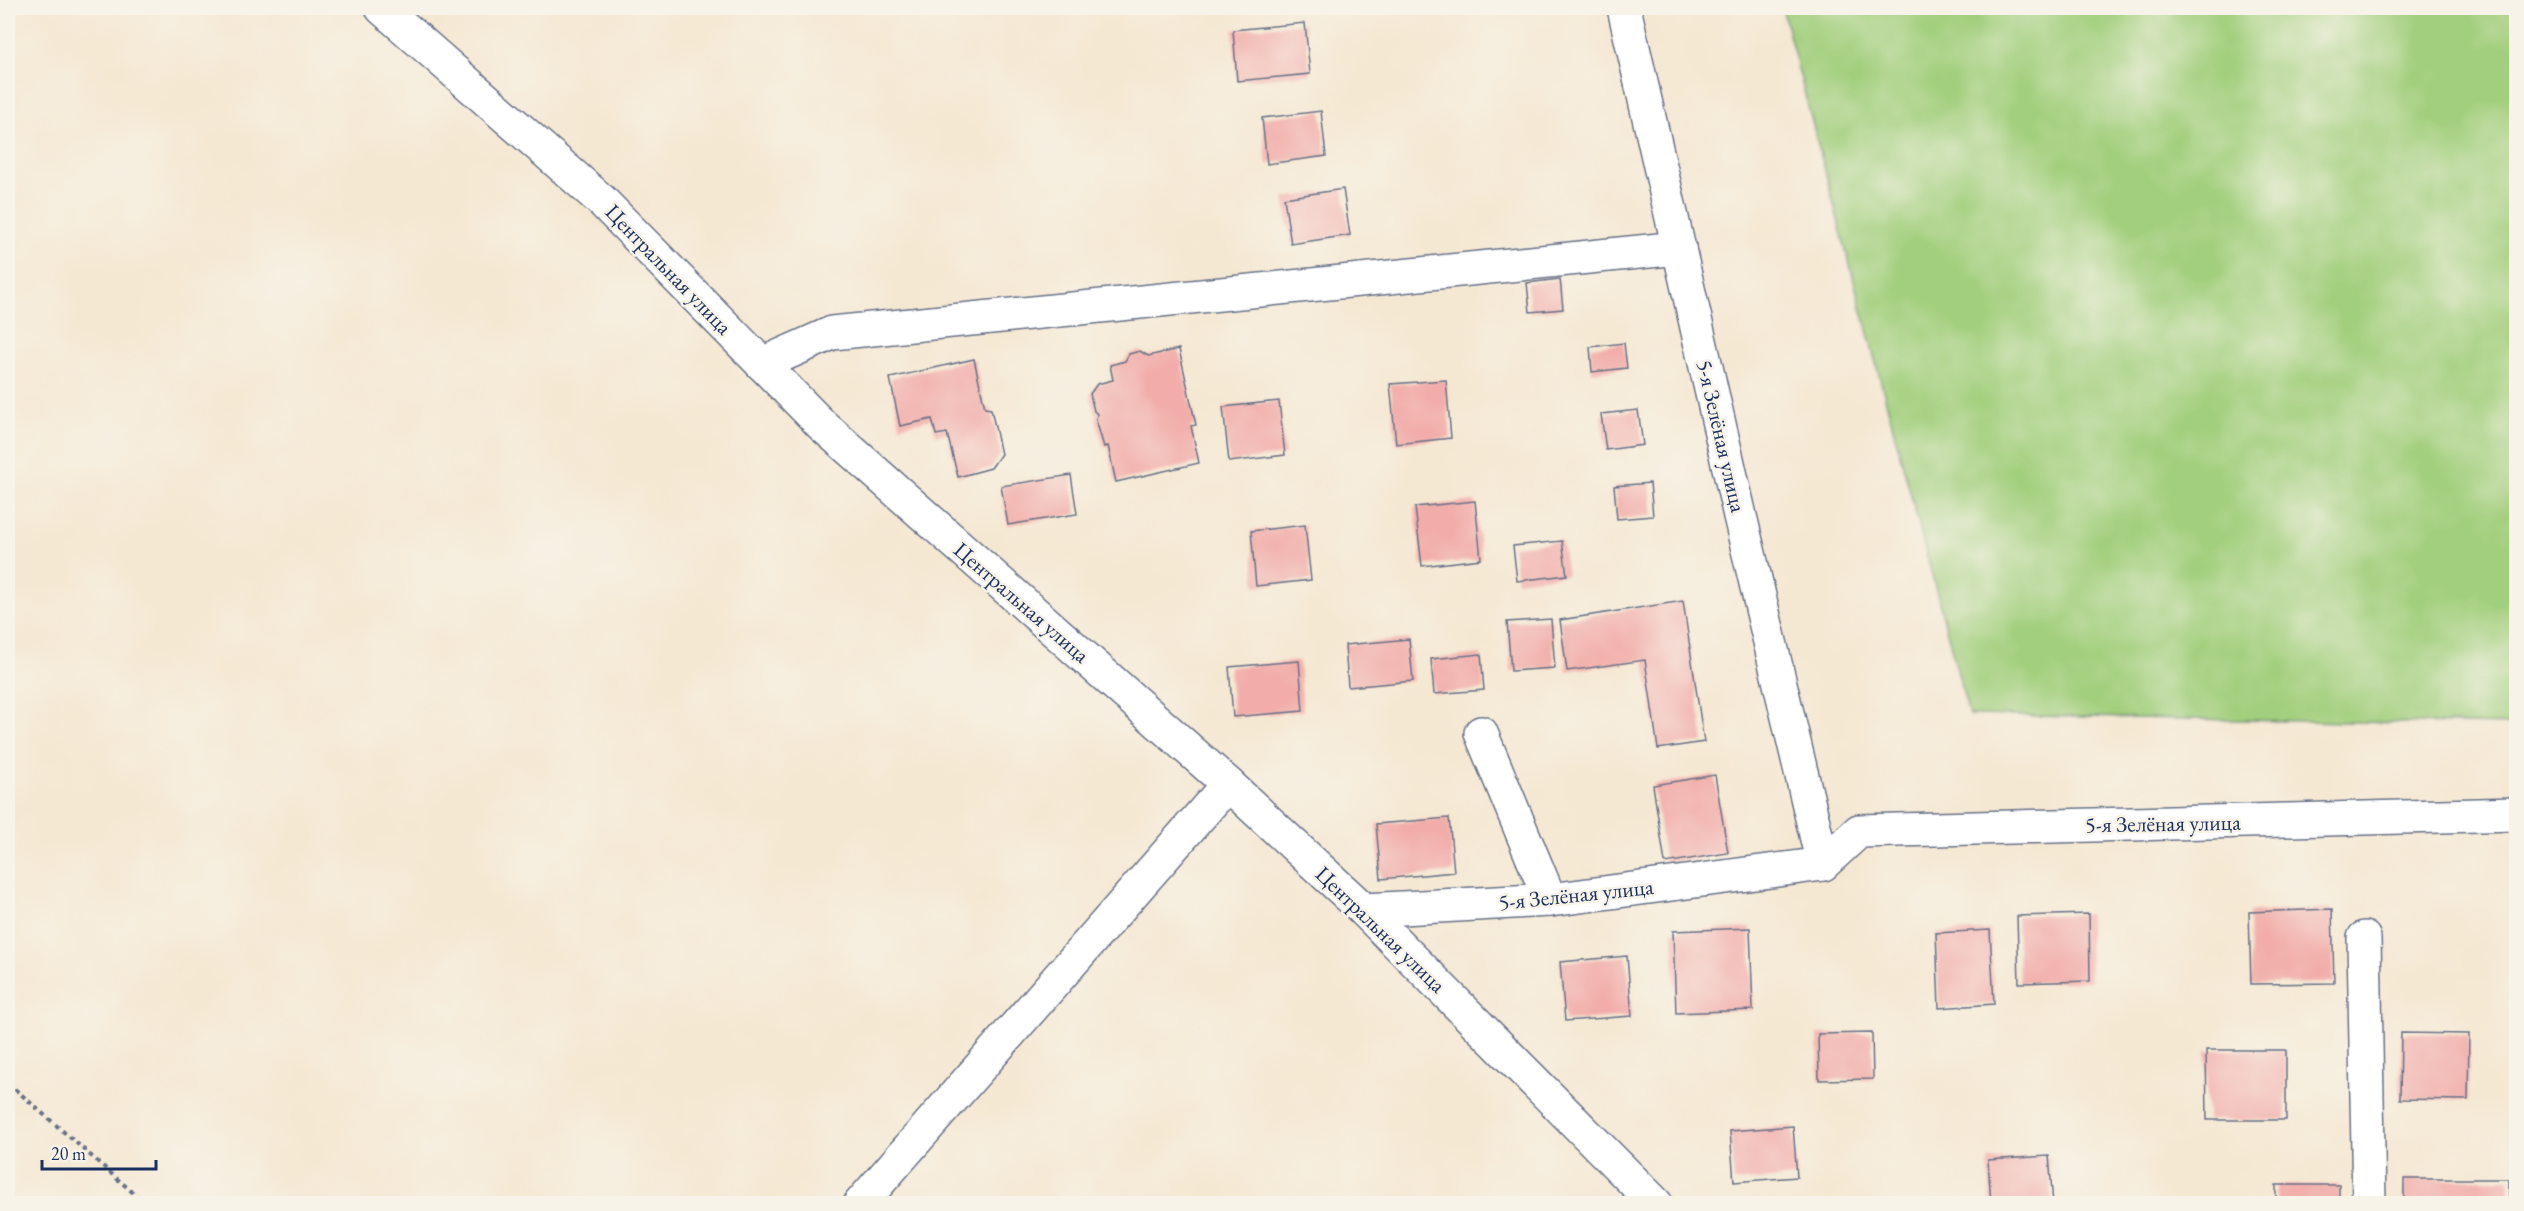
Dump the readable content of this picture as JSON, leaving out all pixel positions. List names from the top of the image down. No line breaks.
{"streets":{"street":["Центральная улица","5-я Зелёная улица"]},"crossings":[["Центральная улица","5-я Зелёная улица"]],"scale_bar":"20 m"}
